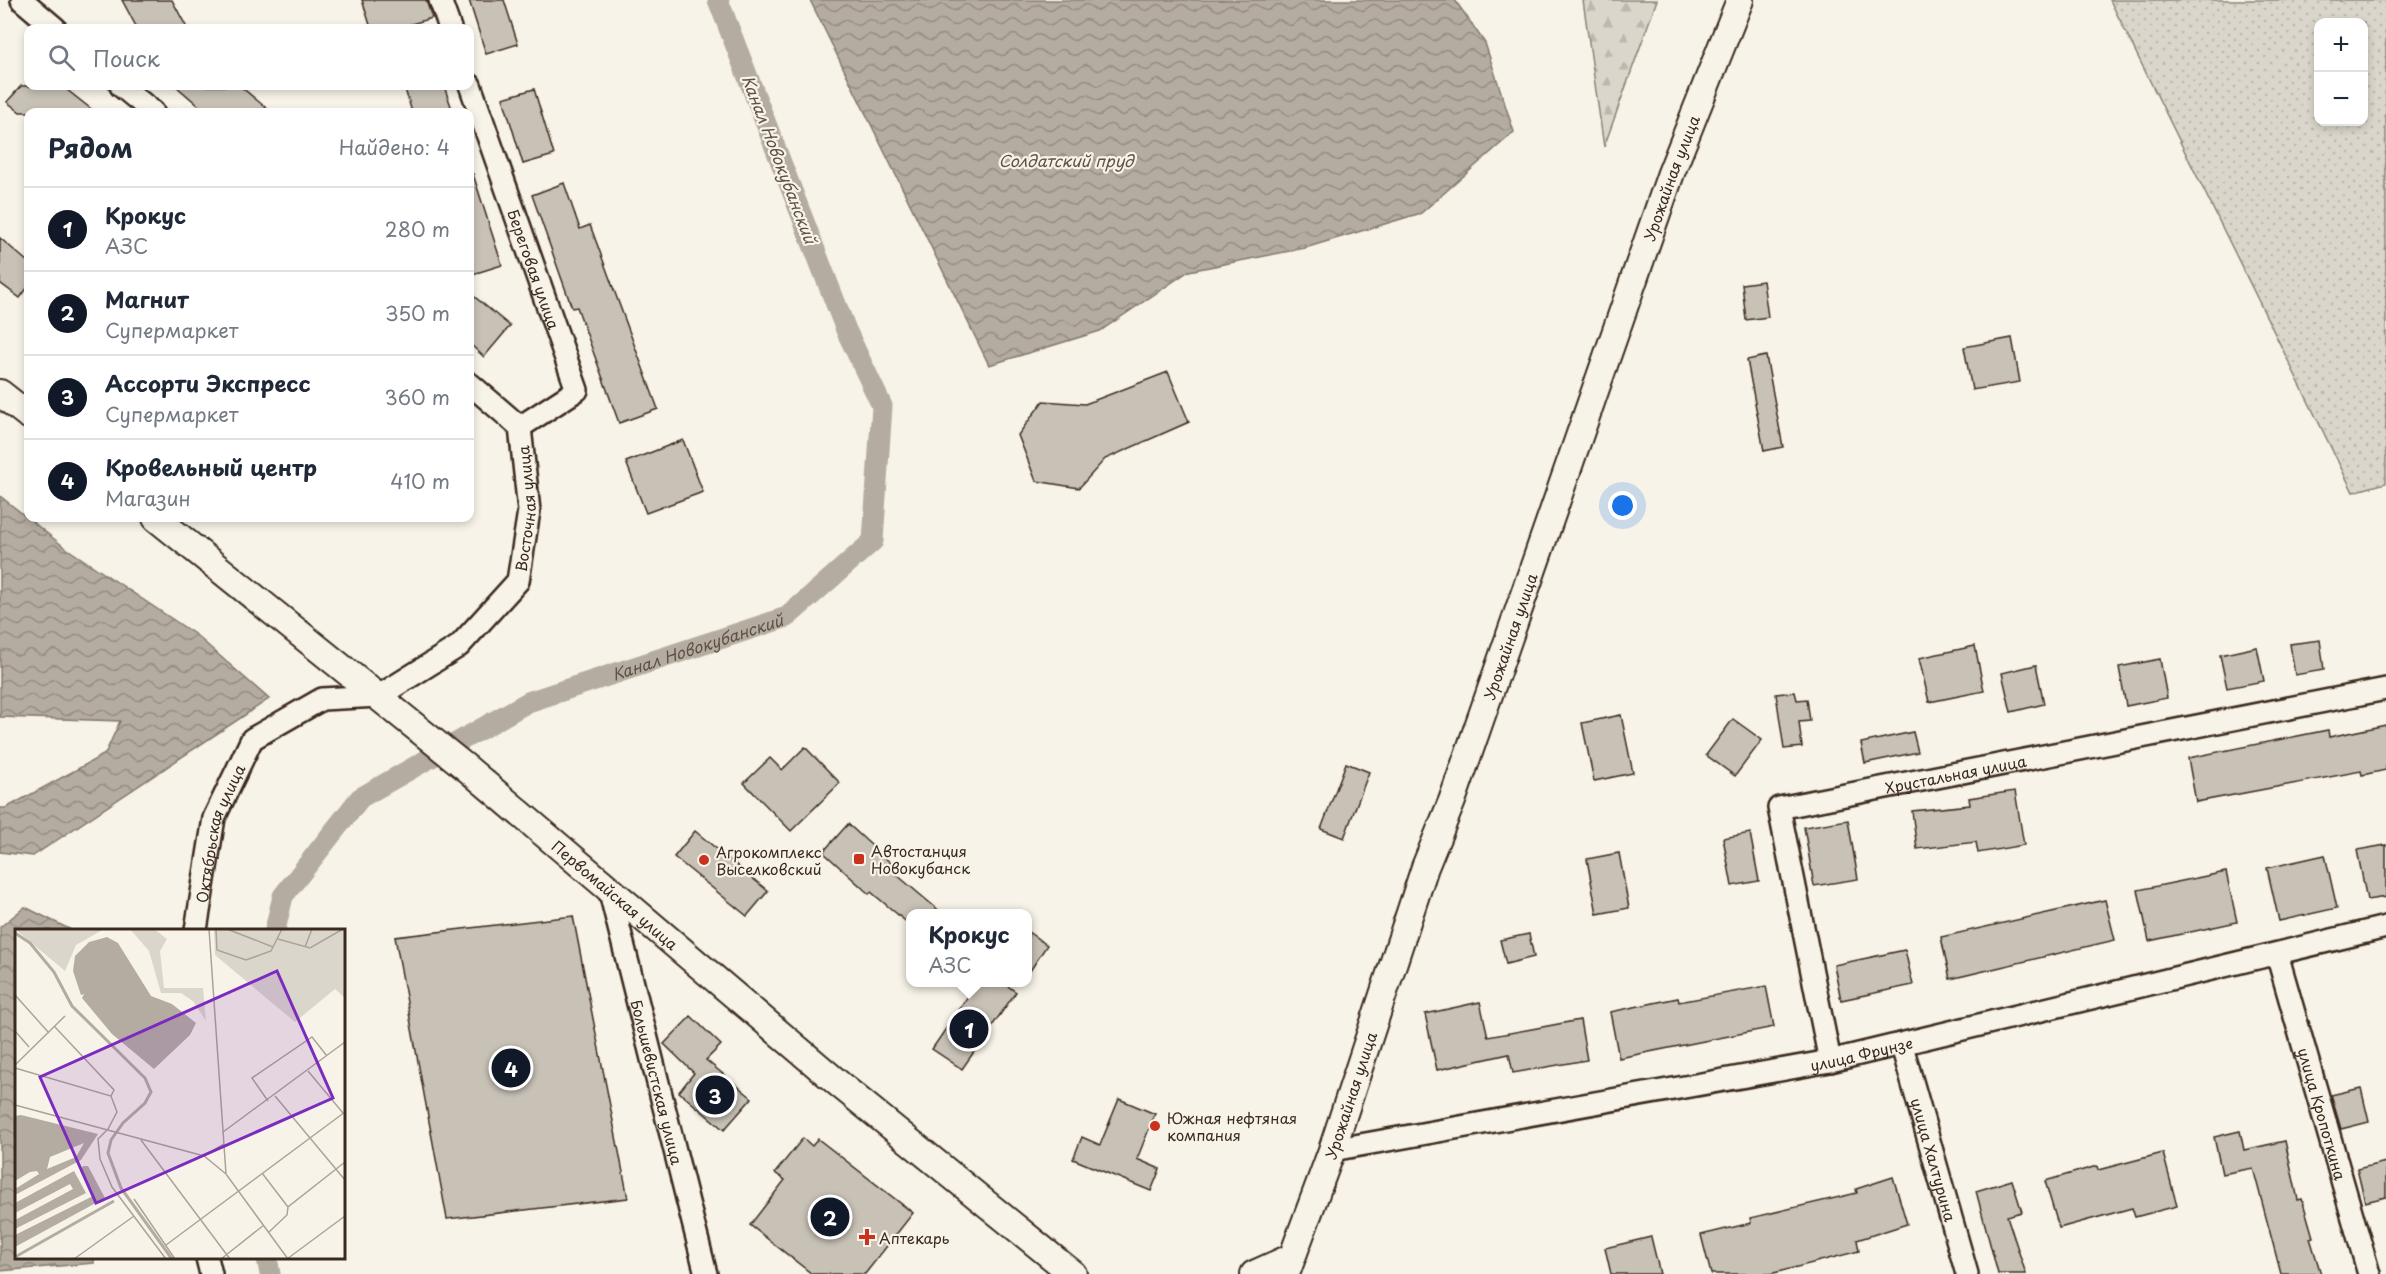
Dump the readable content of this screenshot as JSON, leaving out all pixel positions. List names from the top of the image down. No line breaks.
{"streets":{"main road":["Урожайная улица","Первомайская улица"],"street":["Береговая улица","Восточная улица","Хрустальная улица","Октябрьская улица","улица Фрунзе","Большевистская улица","улица Кропоткина","улица Халтурина"]},"crossings":[["Урожайная улица","улица Фрунзе"],["Береговая улица","Восточная улица"],["Восточная улица","Октябрьская улица"],["Восточная улица","Первомайская улица"],["Хрустальная улица","улица Фрунзе"],["Октябрьская улица","Первомайская улица"],["Первомайская улица","Большевистская улица"],["улица Фрунзе","улица Кропоткина"],["улица Фрунзе","улица Халтурина"]],"water":["Канал Новокубанский","Солдатский пруд"],"places":{"transit":["Автостанция Новокубанск"],"other":["Агрокомплекс Выселковский","Южная нефтяная компания"],"health":["Аптекарь"]},"page":{"map_buttons":["+","−"],"search":"Поиск","heading":["Рядом","Найдено: 4"],"list":[{"mark":"1","name":"Крокус","note":"АЗС","value":"280 m"},{"mark":"2","name":"Магнит","note":"Супермаркет","value":"350 m"},{"mark":"3","name":"Ассорти Экспресс","note":"Супермаркет","value":"360 m"},{"mark":"4","name":"Кровельный центр","note":"Магазин","value":"410 m"}],"popup":["Крокус","АЗС"],"pins":["1","4","3","2"]}}
